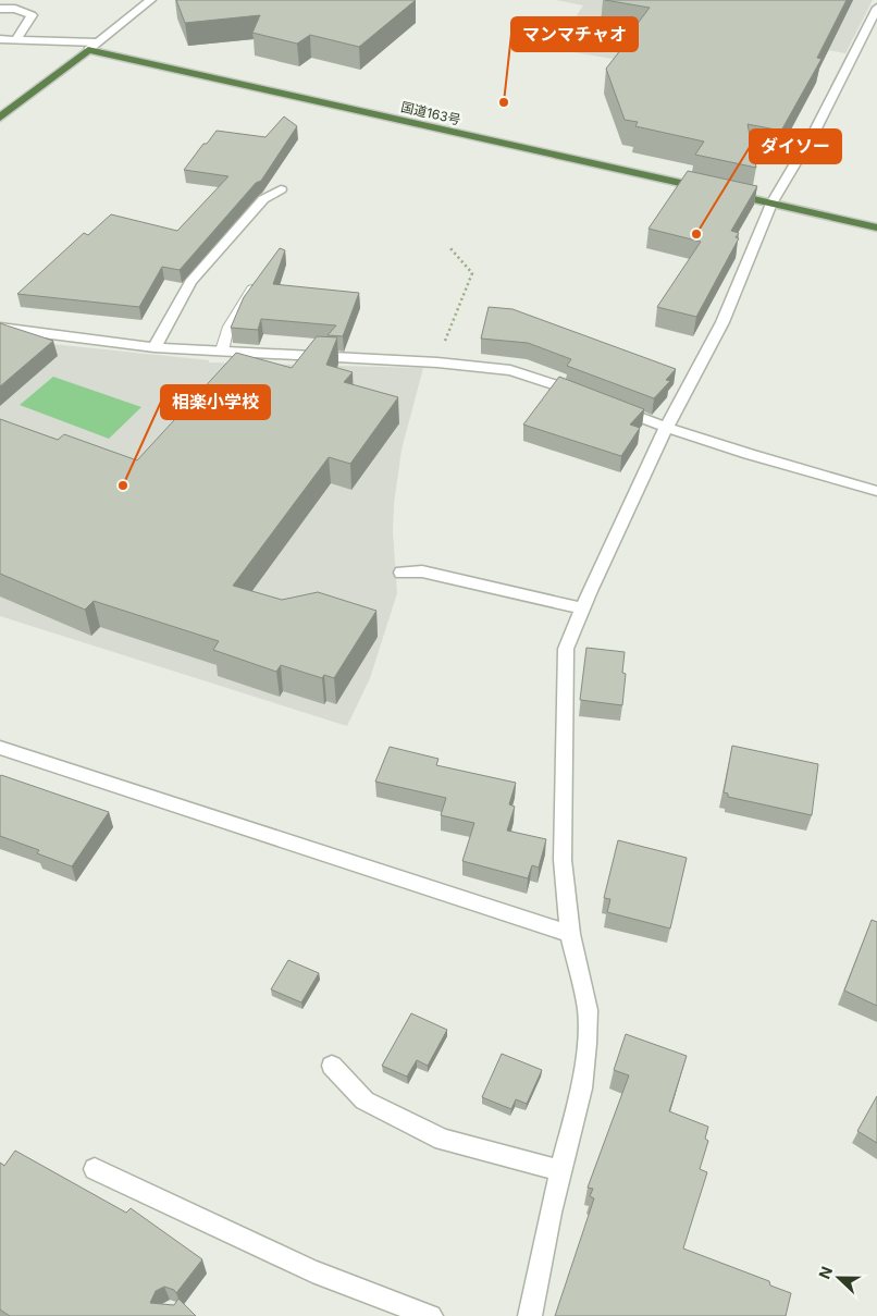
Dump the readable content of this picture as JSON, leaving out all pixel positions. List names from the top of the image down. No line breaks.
{"streets":{"highway":["国道163号"]},"places":["マンマチャオ","ダイソー","相楽小学校"],"north":"left"}
